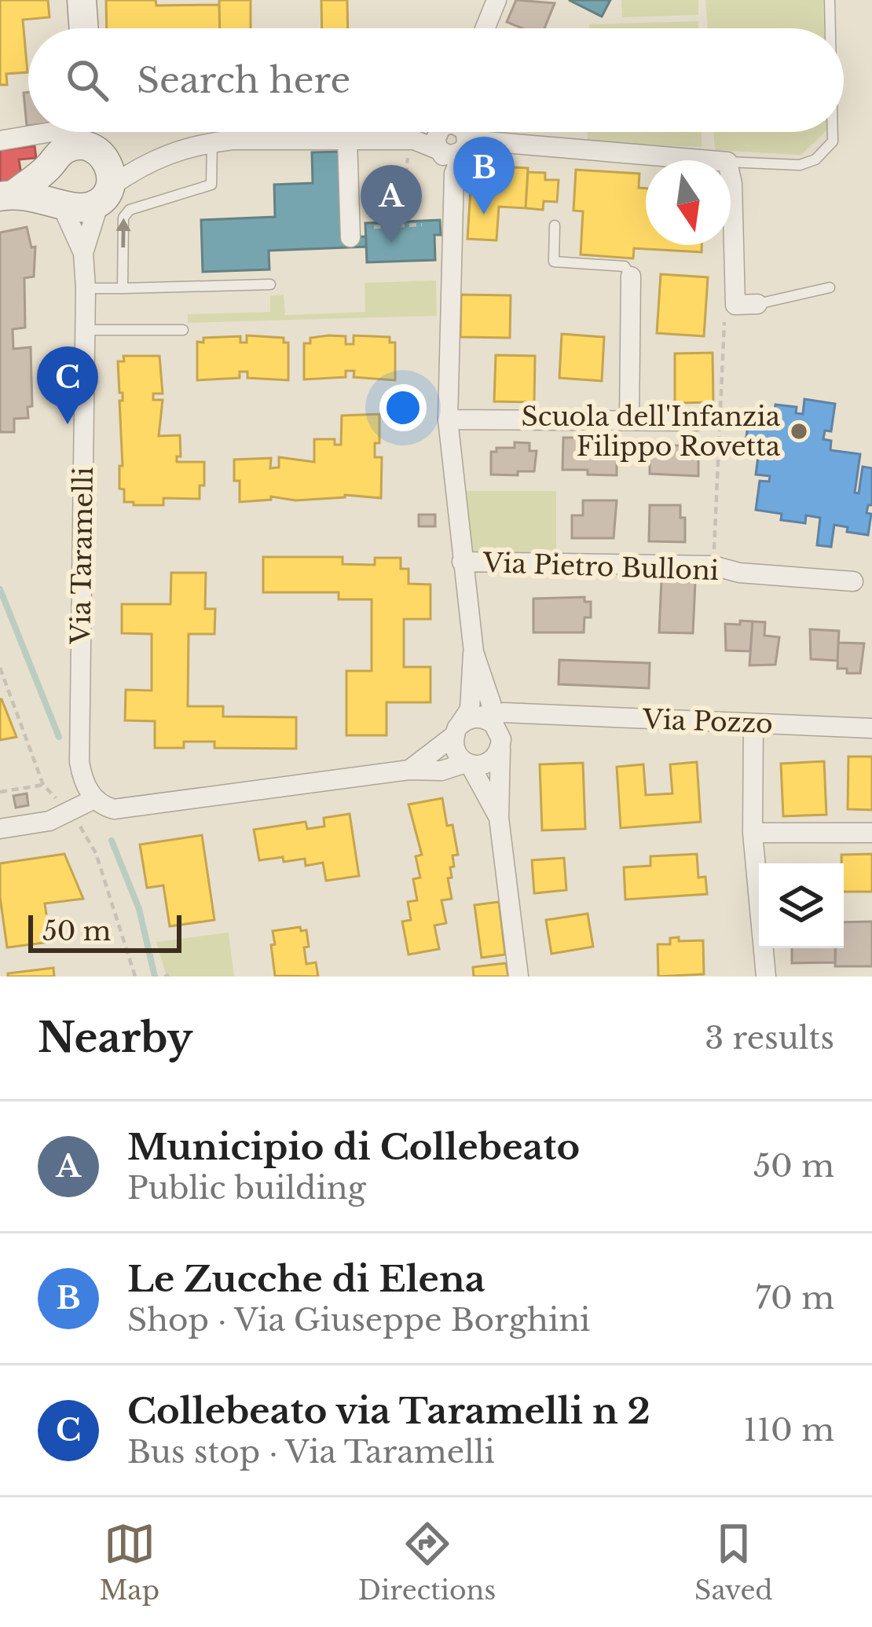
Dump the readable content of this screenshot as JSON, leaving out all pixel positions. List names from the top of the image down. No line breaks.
{"streets":{"street":["Via Taramelli","Via Pietro Bulloni","Via Pozzo"]},"places":["Scuola dell'Infanzia Filippo Rovetta"],"scale_bar":"50 m","north":"bottom","page":{"search":"Search here","pins":["B","A","C"],"scale":"50 m","heading":["Nearby","3 results"],"list":[{"mark":"A","name":"Municipio di Collebeato","note":"Public building","value":"50 m"},{"mark":"B","name":"Le Zucche di Elena","note":"Shop · Via Giuseppe Borghini","value":"70 m"},{"mark":"C","name":"Collebeato via Taramelli n 2","note":"Bus stop · Via Taramelli","value":"110 m"}],"nav":["Map","Directions","Saved"]}}
